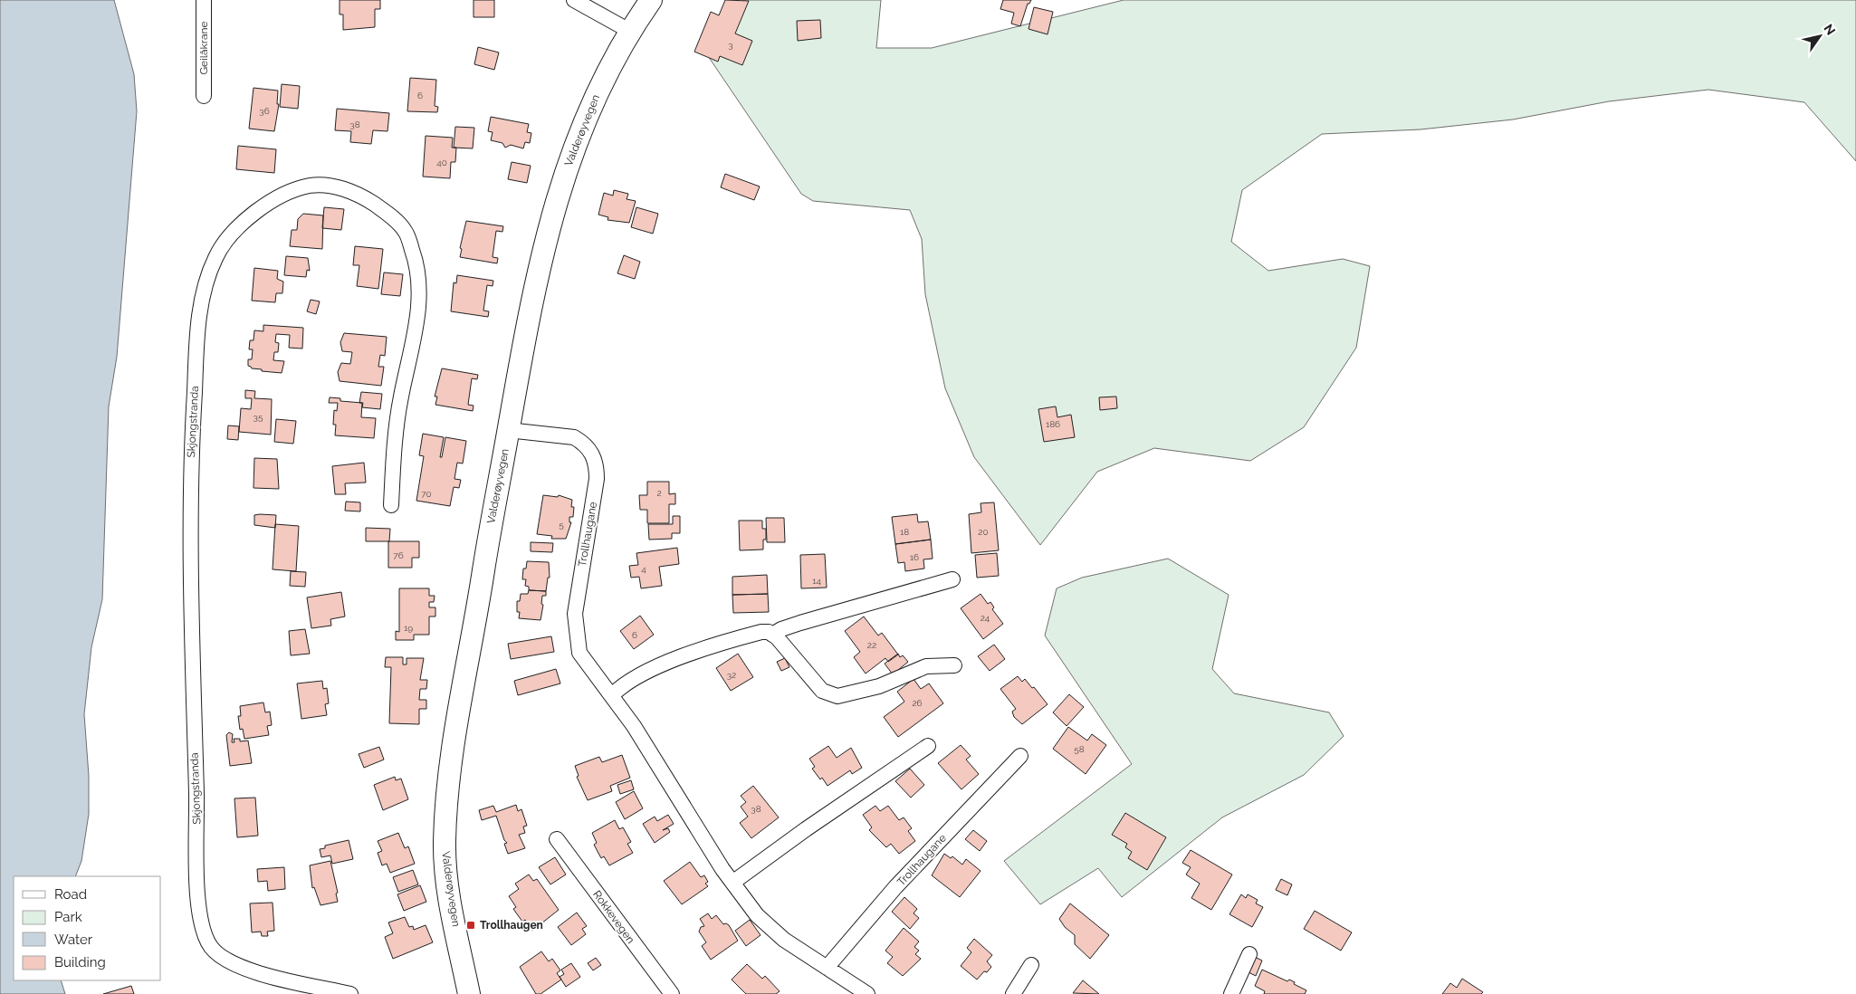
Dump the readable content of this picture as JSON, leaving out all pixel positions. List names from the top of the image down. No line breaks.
{"streets":{"main road":["Valderøyvegen"],"street":["Geilåkrane","Skjongstranda","Trollhaugane","Rokkevegen"]},"crossings":[["Valderøyvegen","Trollhaugane"]],"places":{"transit":["Trollhaugen"]},"house_numbers":["3","6","36","38","40","35","186","2","70","5","18","20","76","16","4","14","24","19","6","22","32","26","58","38"],"legend":["Road","Park","Water","Building"],"north":"top right"}
